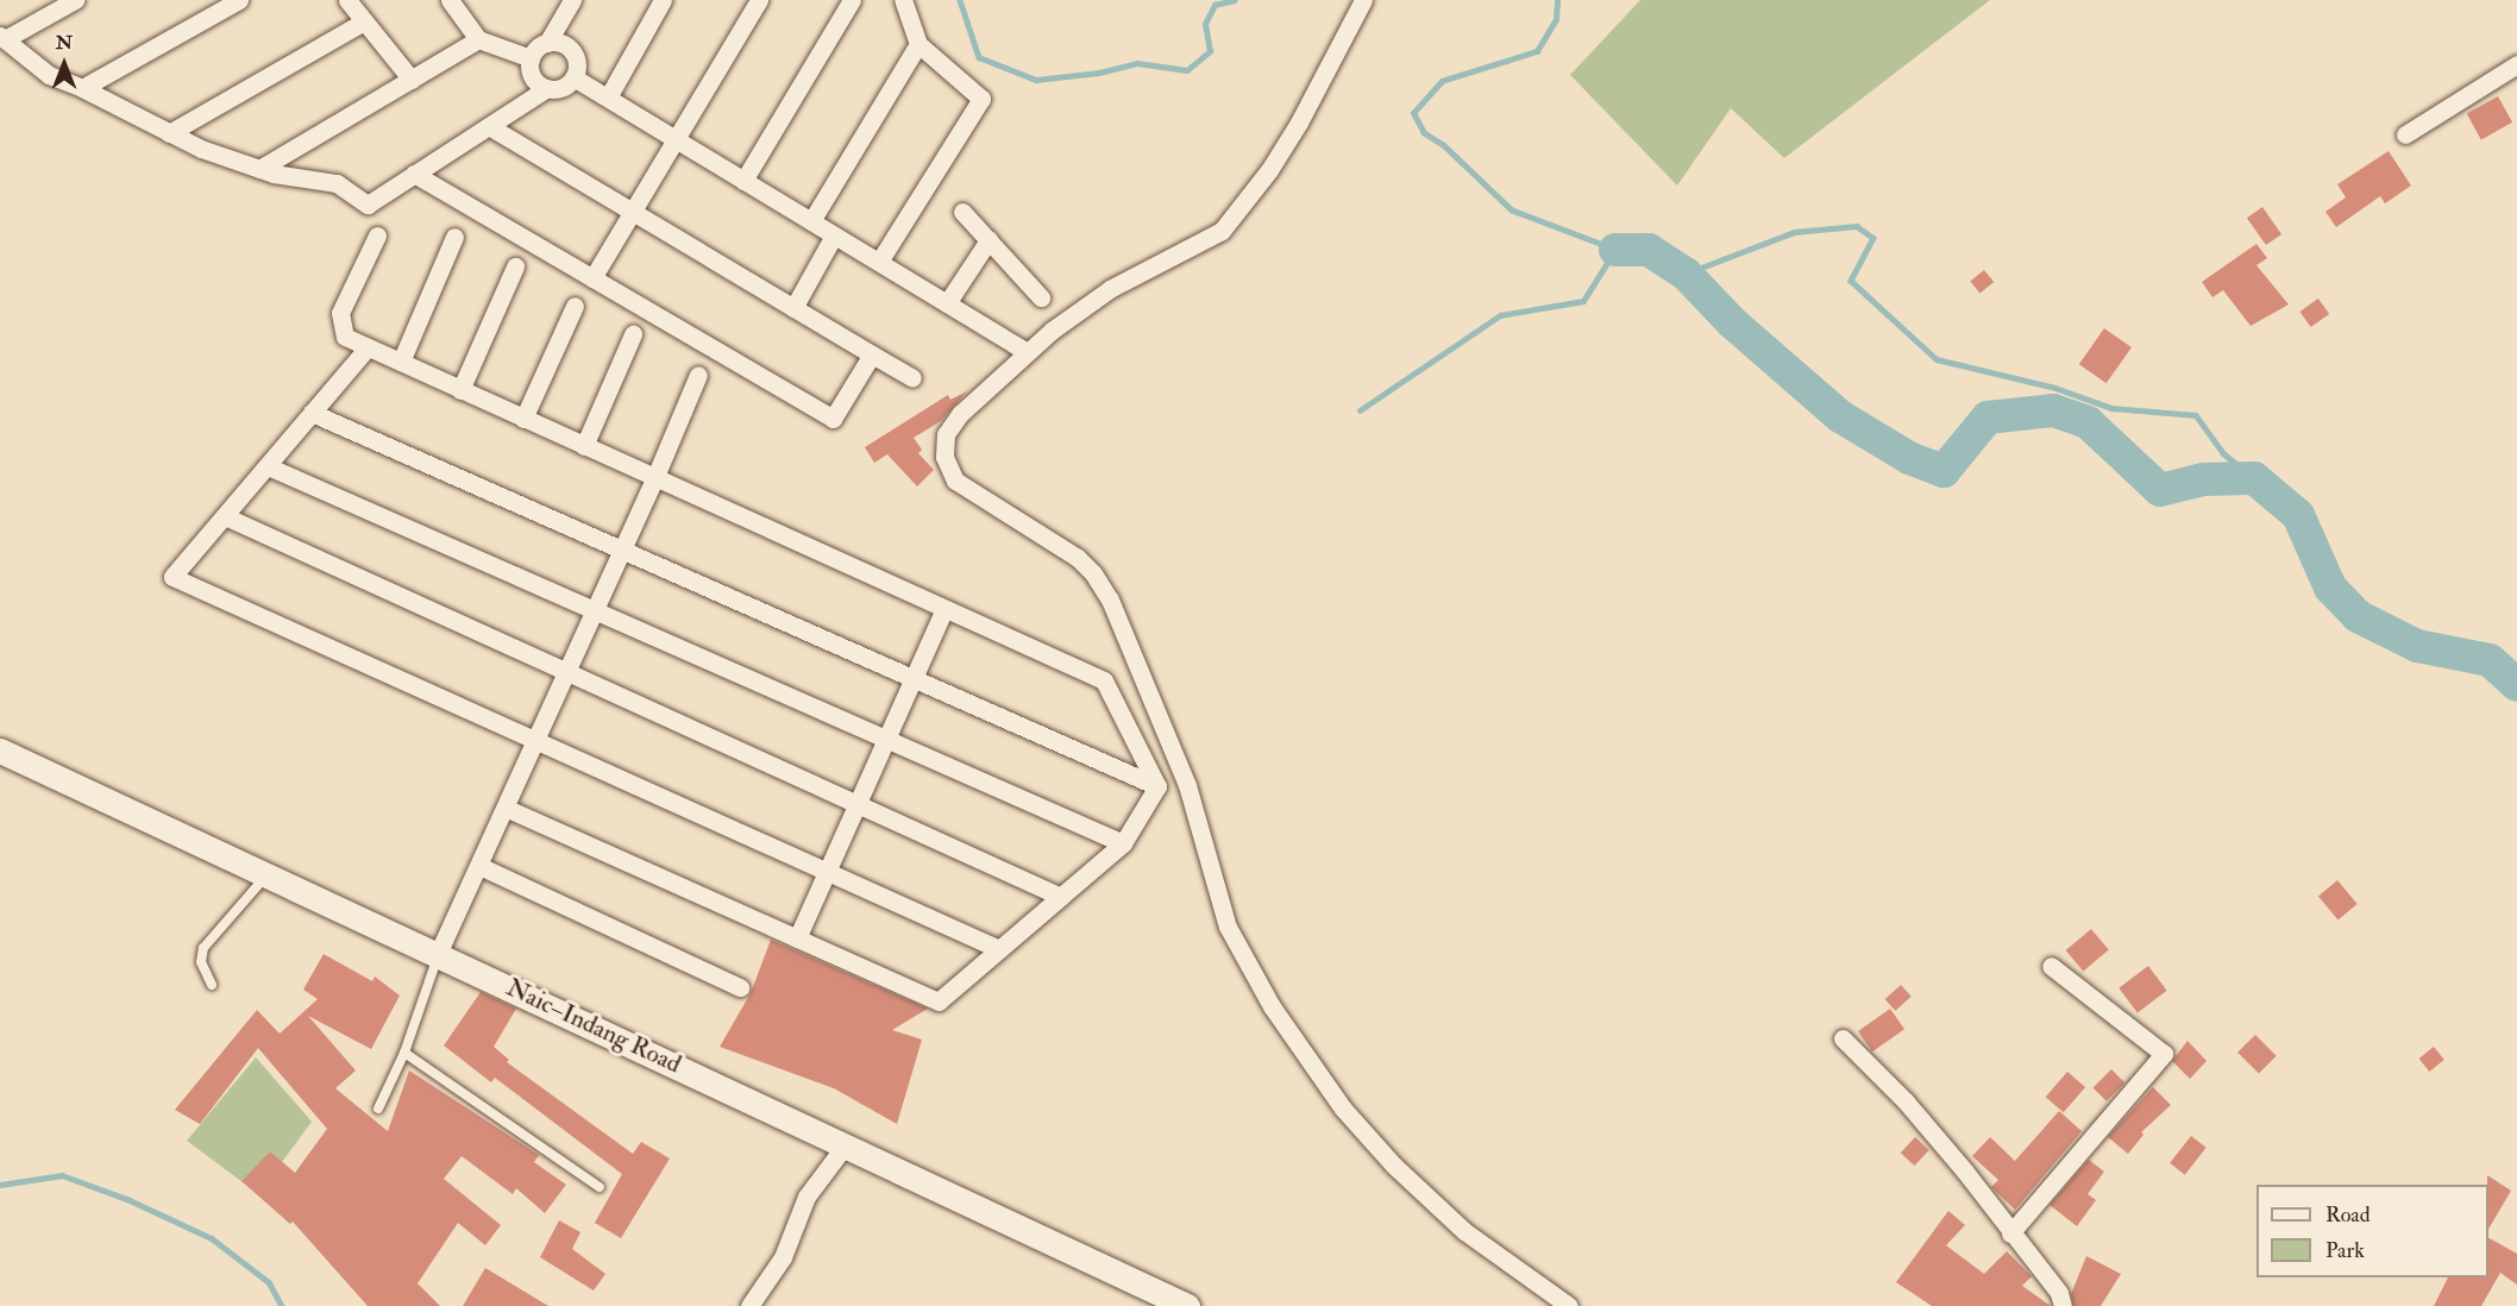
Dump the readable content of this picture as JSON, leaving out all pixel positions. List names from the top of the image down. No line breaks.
{"streets":{"main road":["Naic–Indang Road"]},"legend":["Road","Park"],"north":"top"}
